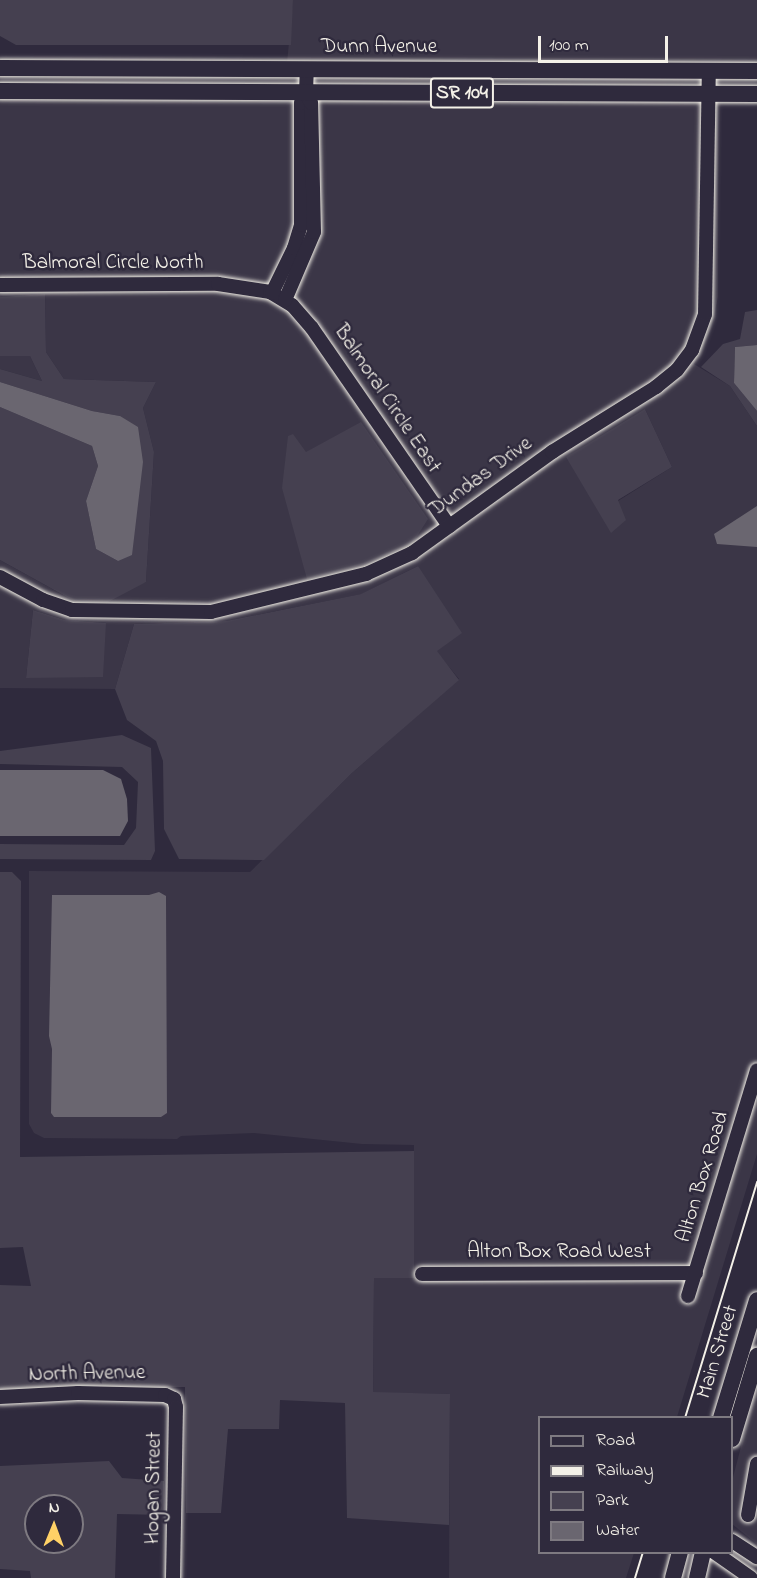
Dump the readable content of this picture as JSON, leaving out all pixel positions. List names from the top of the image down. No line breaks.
{"streets":{"main road":["Dunn Avenue","SR 104","Main Street"],"street":["Balmoral Circle North","Balmoral Circle East","Dundas Drive","Alton Box Road","Alton Box Road West","North Avenue","Hogan Street"]},"crossings":[["Dunn Avenue","Dundas Drive"],["SR 104","Dundas Drive"],["Balmoral Circle North","Balmoral Circle East"],["Balmoral Circle East","Dundas Drive"],["Alton Box Road","Alton Box Road West"],["North Avenue","Hogan Street"]],"legend":["Road","Railway","Park","Water"],"scale_bar":"100 m","north":"top"}
